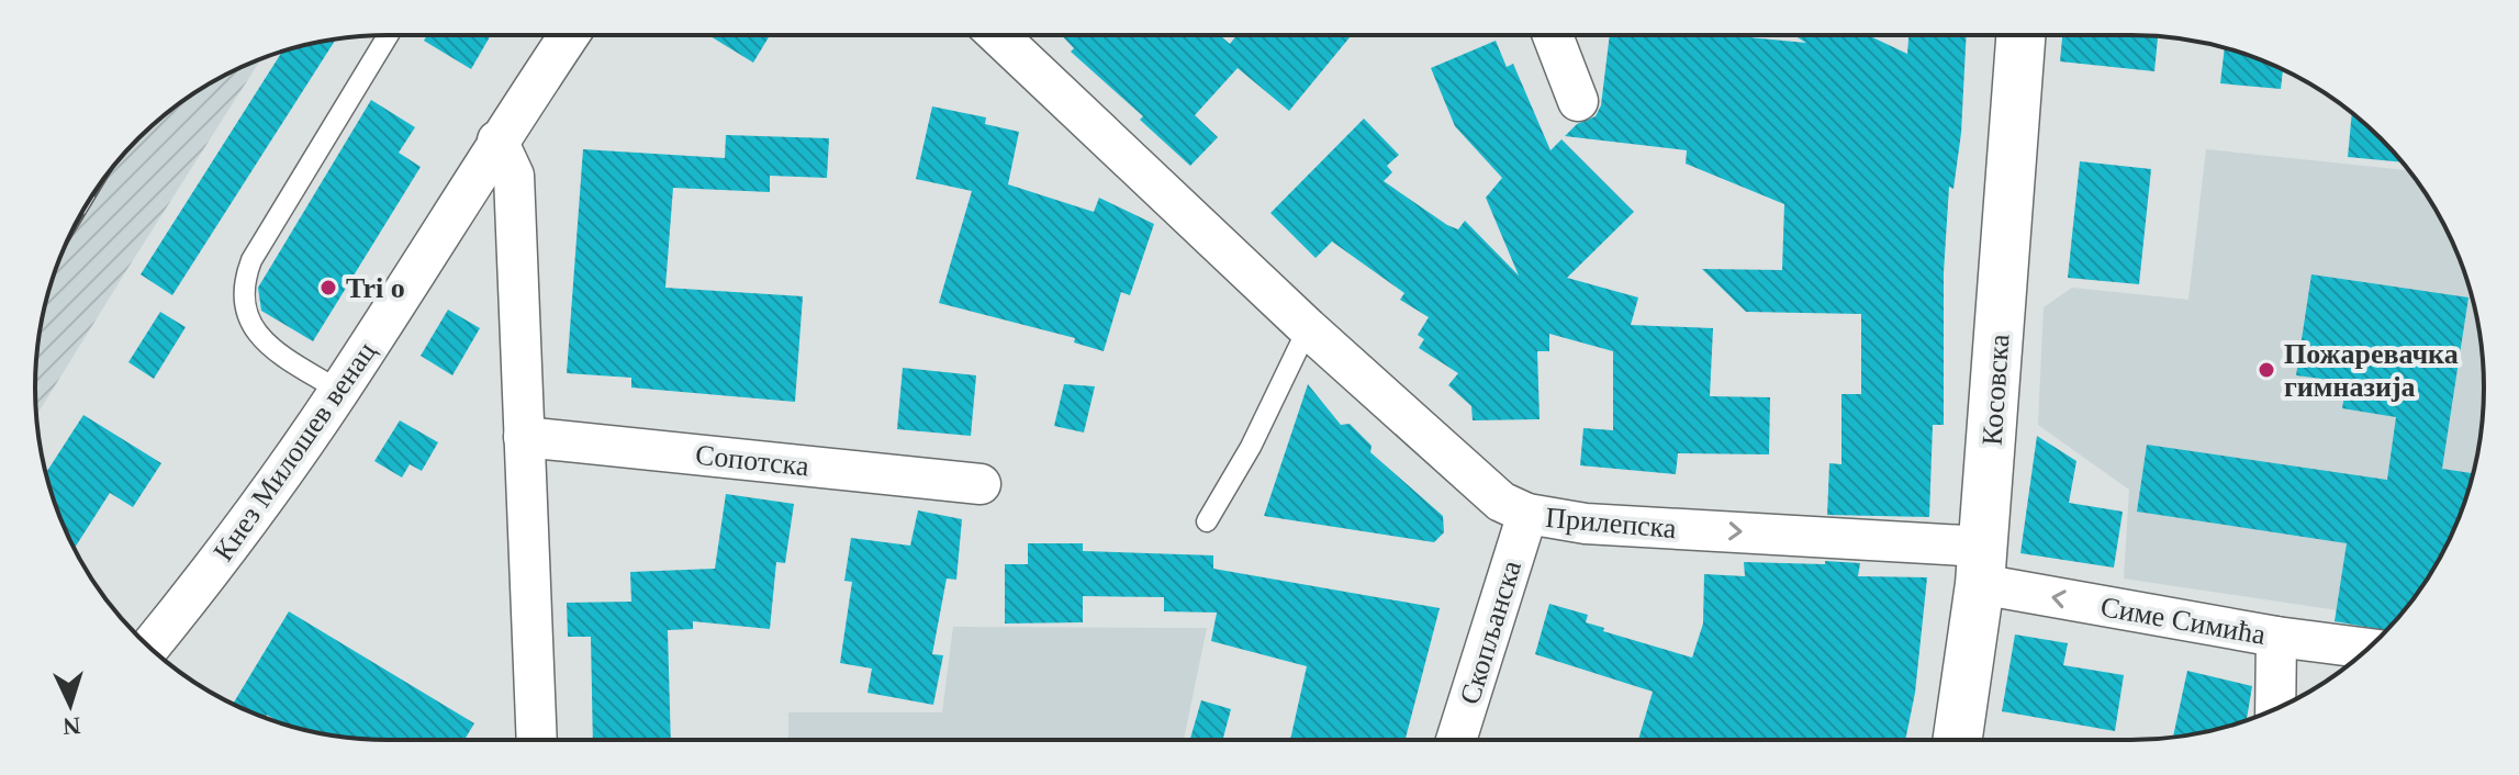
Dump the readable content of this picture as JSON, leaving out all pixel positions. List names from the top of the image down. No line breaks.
{"streets":{"main road":["Косовска"],"street":["Кнез Милошев венац","Сопотска","Прилепска","Симе Симића","Скопљанска"]},"crossings":[["Косовска","Прилепска"],["Косовска","Симе Симића"],["Прилепска","Симе Симића"],["Прилепска","Скопљанска"]],"one_way":["Прилепска","Симе Симића"],"places":["Tri o","Пожаревачка гимназија"],"north":"bottom"}
